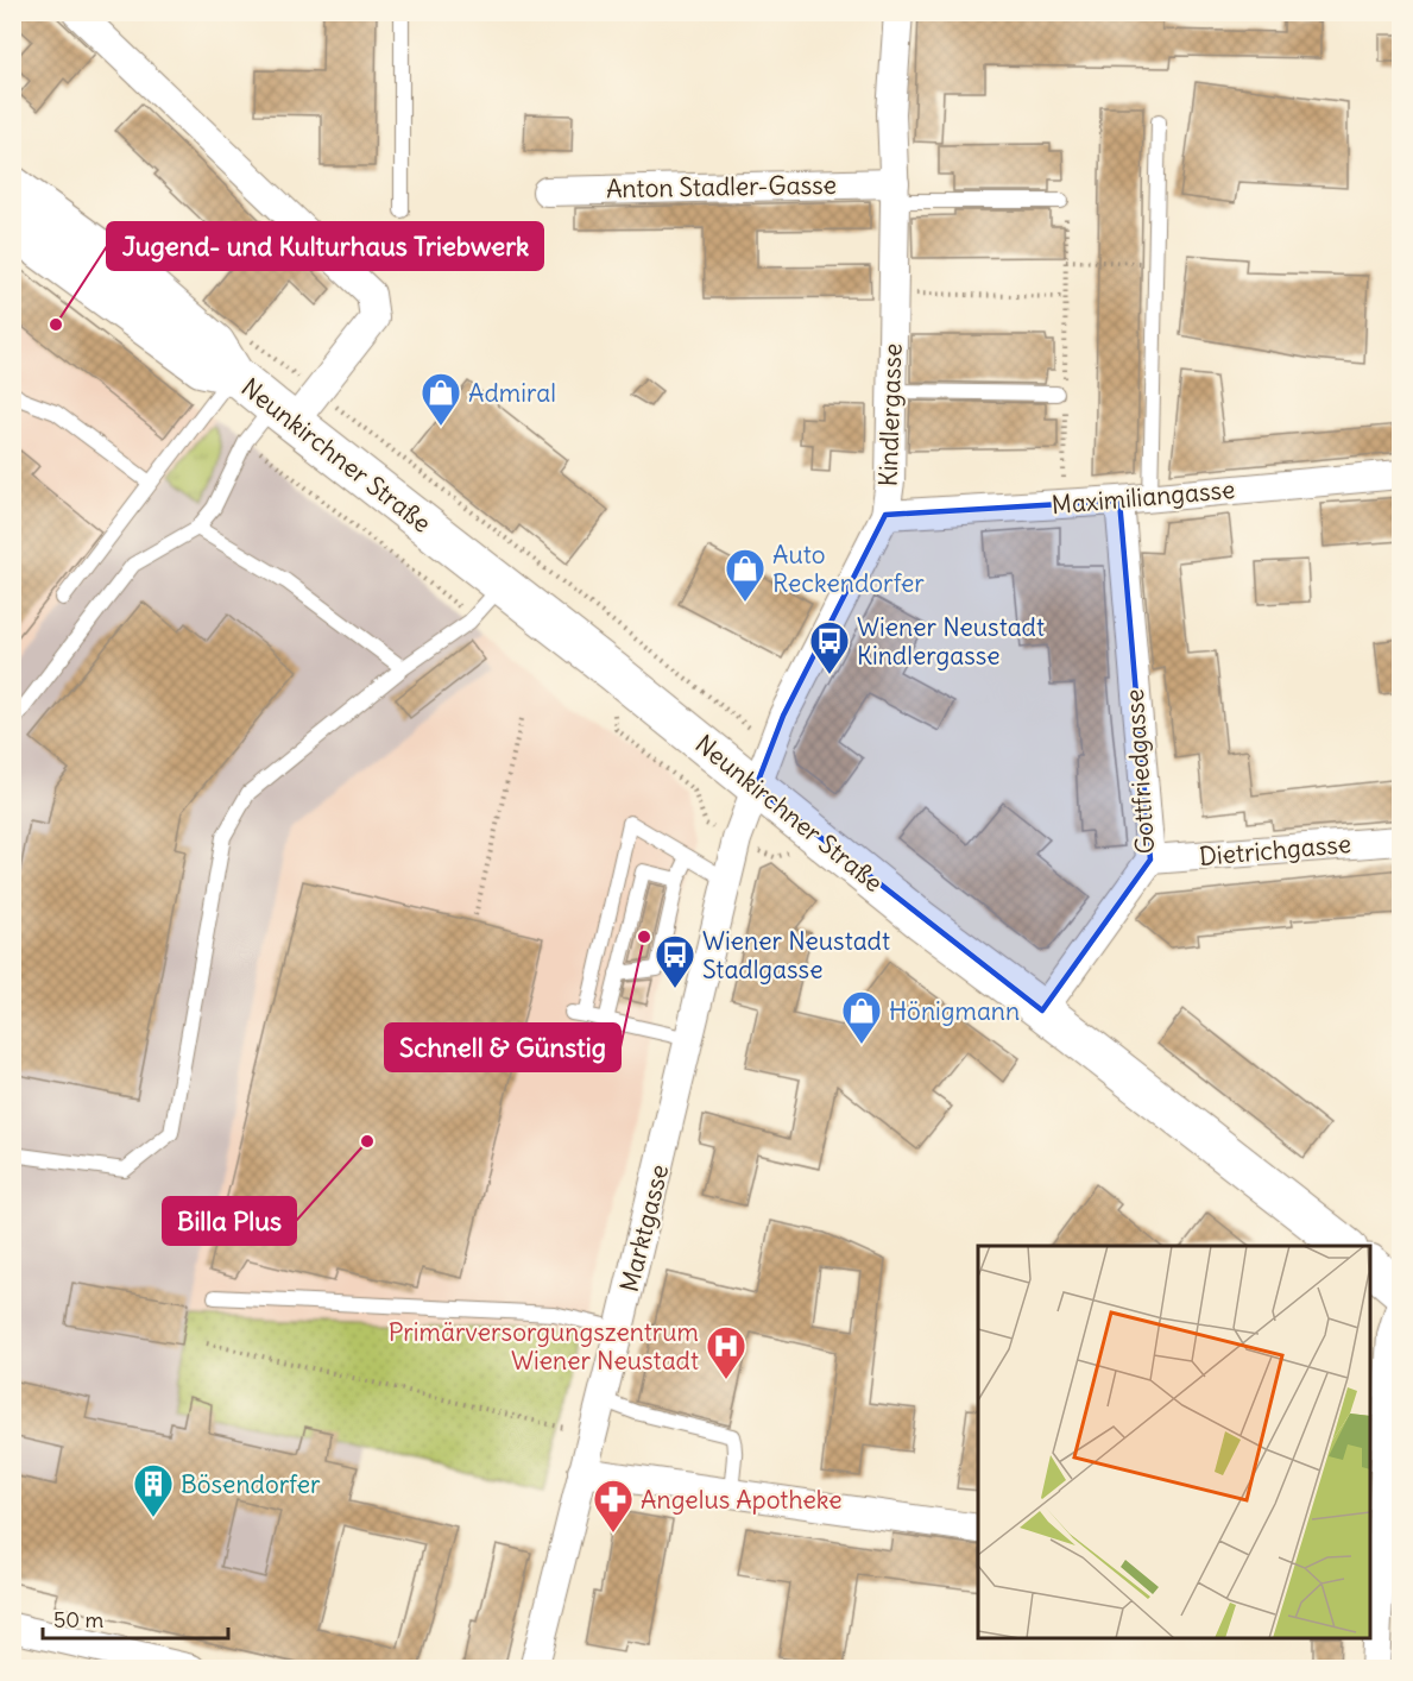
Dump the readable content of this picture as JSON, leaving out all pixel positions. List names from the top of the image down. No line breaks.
{"streets":{"main road":["Neunkirchner Straße"],"street":["Anton Stadler-Gasse","Kindlergasse","Maximiliangasse","Gottfriedgasse","Dietrichgasse","Marktgasse"]},"crossings":[["Anton Stadler-Gasse","Kindlergasse"],["Kindlergasse","Neunkirchner Straße"],["Kindlergasse","Maximiliangasse"],["Kindlergasse","Marktgasse"],["Neunkirchner Straße","Gottfriedgasse"],["Neunkirchner Straße","Marktgasse"],["Maximiliangasse","Gottfriedgasse"],["Gottfriedgasse","Dietrichgasse"]],"places":{"other":["Jugend- und Kulturhaus Triebwerk","Schnell & Günstig","Billa Plus"],"shop":["Admiral","Auto Reckendorfer","Hönigmann"],"bus stop":["Wiener Neustadt Kindlergasse","Wiener Neustadt Stadlgasse"],"hospital":["Primärversorgungszentrum Wiener Neustadt"],"building":["Bösendorfer"],"pharmacy":["Angelus Apotheke"]},"scale_bar":"50 m"}
